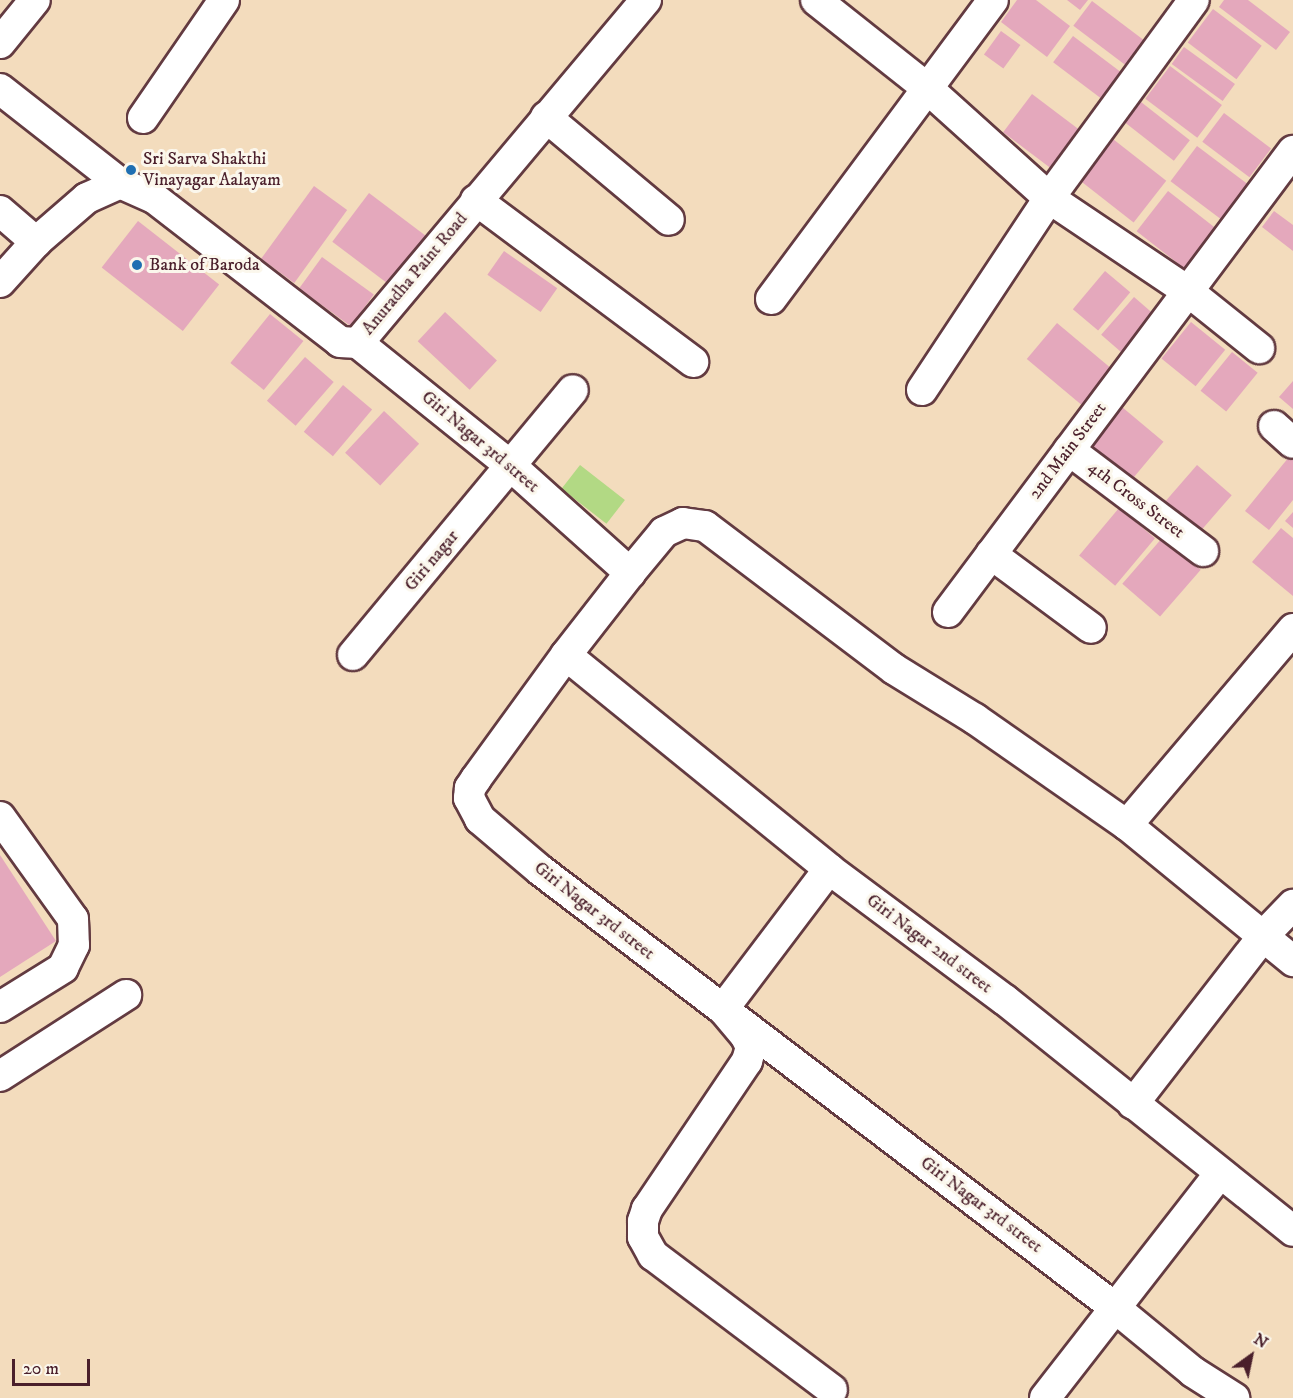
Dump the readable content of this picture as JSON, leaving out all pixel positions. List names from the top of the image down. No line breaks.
{"streets":{"street":["Anuradha Paint Road","Giri Nagar 3rd street","2nd Main Street","4th Cross Street","Giri nagar","Giri Nagar 2nd street"]},"crossings":[["Anuradha Paint Road","Giri Nagar 3rd street"],["Giri Nagar 3rd street","Giri nagar"],["Giri Nagar 3rd street","Giri Nagar 2nd street"],["2nd Main Street","4th Cross Street"]],"places":["Sri Sarva Shakthi Vinayagar Aalayam","Bank of Baroda"],"scale_bar":"20 m","north":"top right"}
